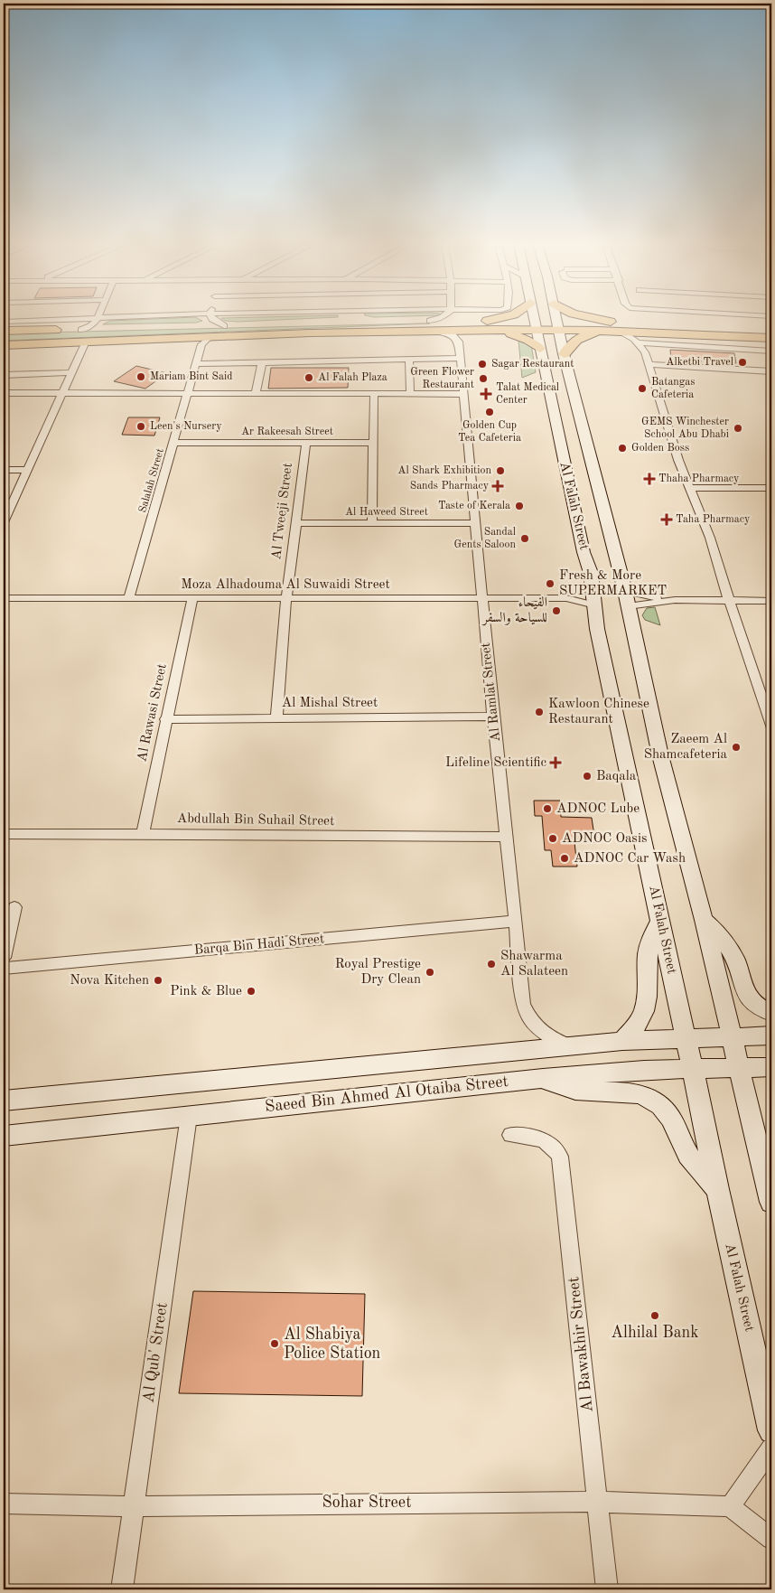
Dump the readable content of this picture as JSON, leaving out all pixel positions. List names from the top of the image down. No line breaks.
{"streets":{"main road":["Al Falah Street","Saeed Bin Ahmed Al Otaiba Street"],"street":["Ar Rakeesah Street","Salalah Street","Al Tweeji Street","Al Haweed Street","Moza Alhadouma Al Suwaidi Street","Al Ramlat Street","Al Mishal Street","Al Rawasi Street","Abdullah Bin Suhail Street","Barqa Bin Hadi Street","Al Bawakhir Street","Al Qub' Street","Sohar Street"]},"crossings":[["Ar Rakeesah Street","Salalah Street"],["Ar Rakeesah Street","Al Tweeji Street"],["Salalah Street","Moza Alhadouma Al Suwaidi Street"],["Al Falah Street","Moza Alhadouma Al Suwaidi Street"],["Al Falah Street","Saeed Bin Ahmed Al Otaiba Street"],["Al Tweeji Street","Al Haweed Street"],["Al Tweeji Street","Moza Alhadouma Al Suwaidi Street"],["Al Tweeji Street","Al Mishal Street"],["Al Haweed Street","Al Ramlat Street"],["Moza Alhadouma Al Suwaidi Street","Al Ramlat Street"],["Moza Alhadouma Al Suwaidi Street","Al Rawasi Street"],["Al Ramlat Street","Al Mishal Street"],["Al Ramlat Street","Abdullah Bin Suhail Street"],["Al Ramlat Street","Barqa Bin Hadi Street"],["Al Ramlat Street","Saeed Bin Ahmed Al Otaiba Street"],["Al Mishal Street","Al Rawasi Street"],["Al Rawasi Street","Abdullah Bin Suhail Street"],["Saeed Bin Ahmed Al Otaiba Street","Al Qub' Street"],["Al Bawakhir Street","Sohar Street"],["Al Qub' Street","Sohar Street"]],"places":{"other":["Alketbi Travel","Sagar Restaurant","Mariam Bint Said","Al Falah Plaza","Green Flower Restaurant","Batangas Cafeteria","Golden Cup Tea Cafeteria","Leen's Nursery","GEMS Winchester School Abu Dhabi","Golden Boss","Al Shark Exhibition","Taste of Kerala","Sandal Gents Saloon","Fresh & More SUPERMARKET","الفيحاء للسياحة والسفر","Kawloon Chinese Restaurant","Zaeem Al Shamcafeteria","Baqala","ADNOC Lube","ADNOC Oasis","ADNOC Car Wash","Shawarma Al Salateen","Royal Prestige Dry Clean","Nova Kitchen","Pink & Blue","Alhilal Bank","Al Shabiya Police Station"],"health":["Talat Medical Center","Thaha Pharmacy","Sands Pharmacy","Taha Pharmacy","Lifeline Scientific"]}}
